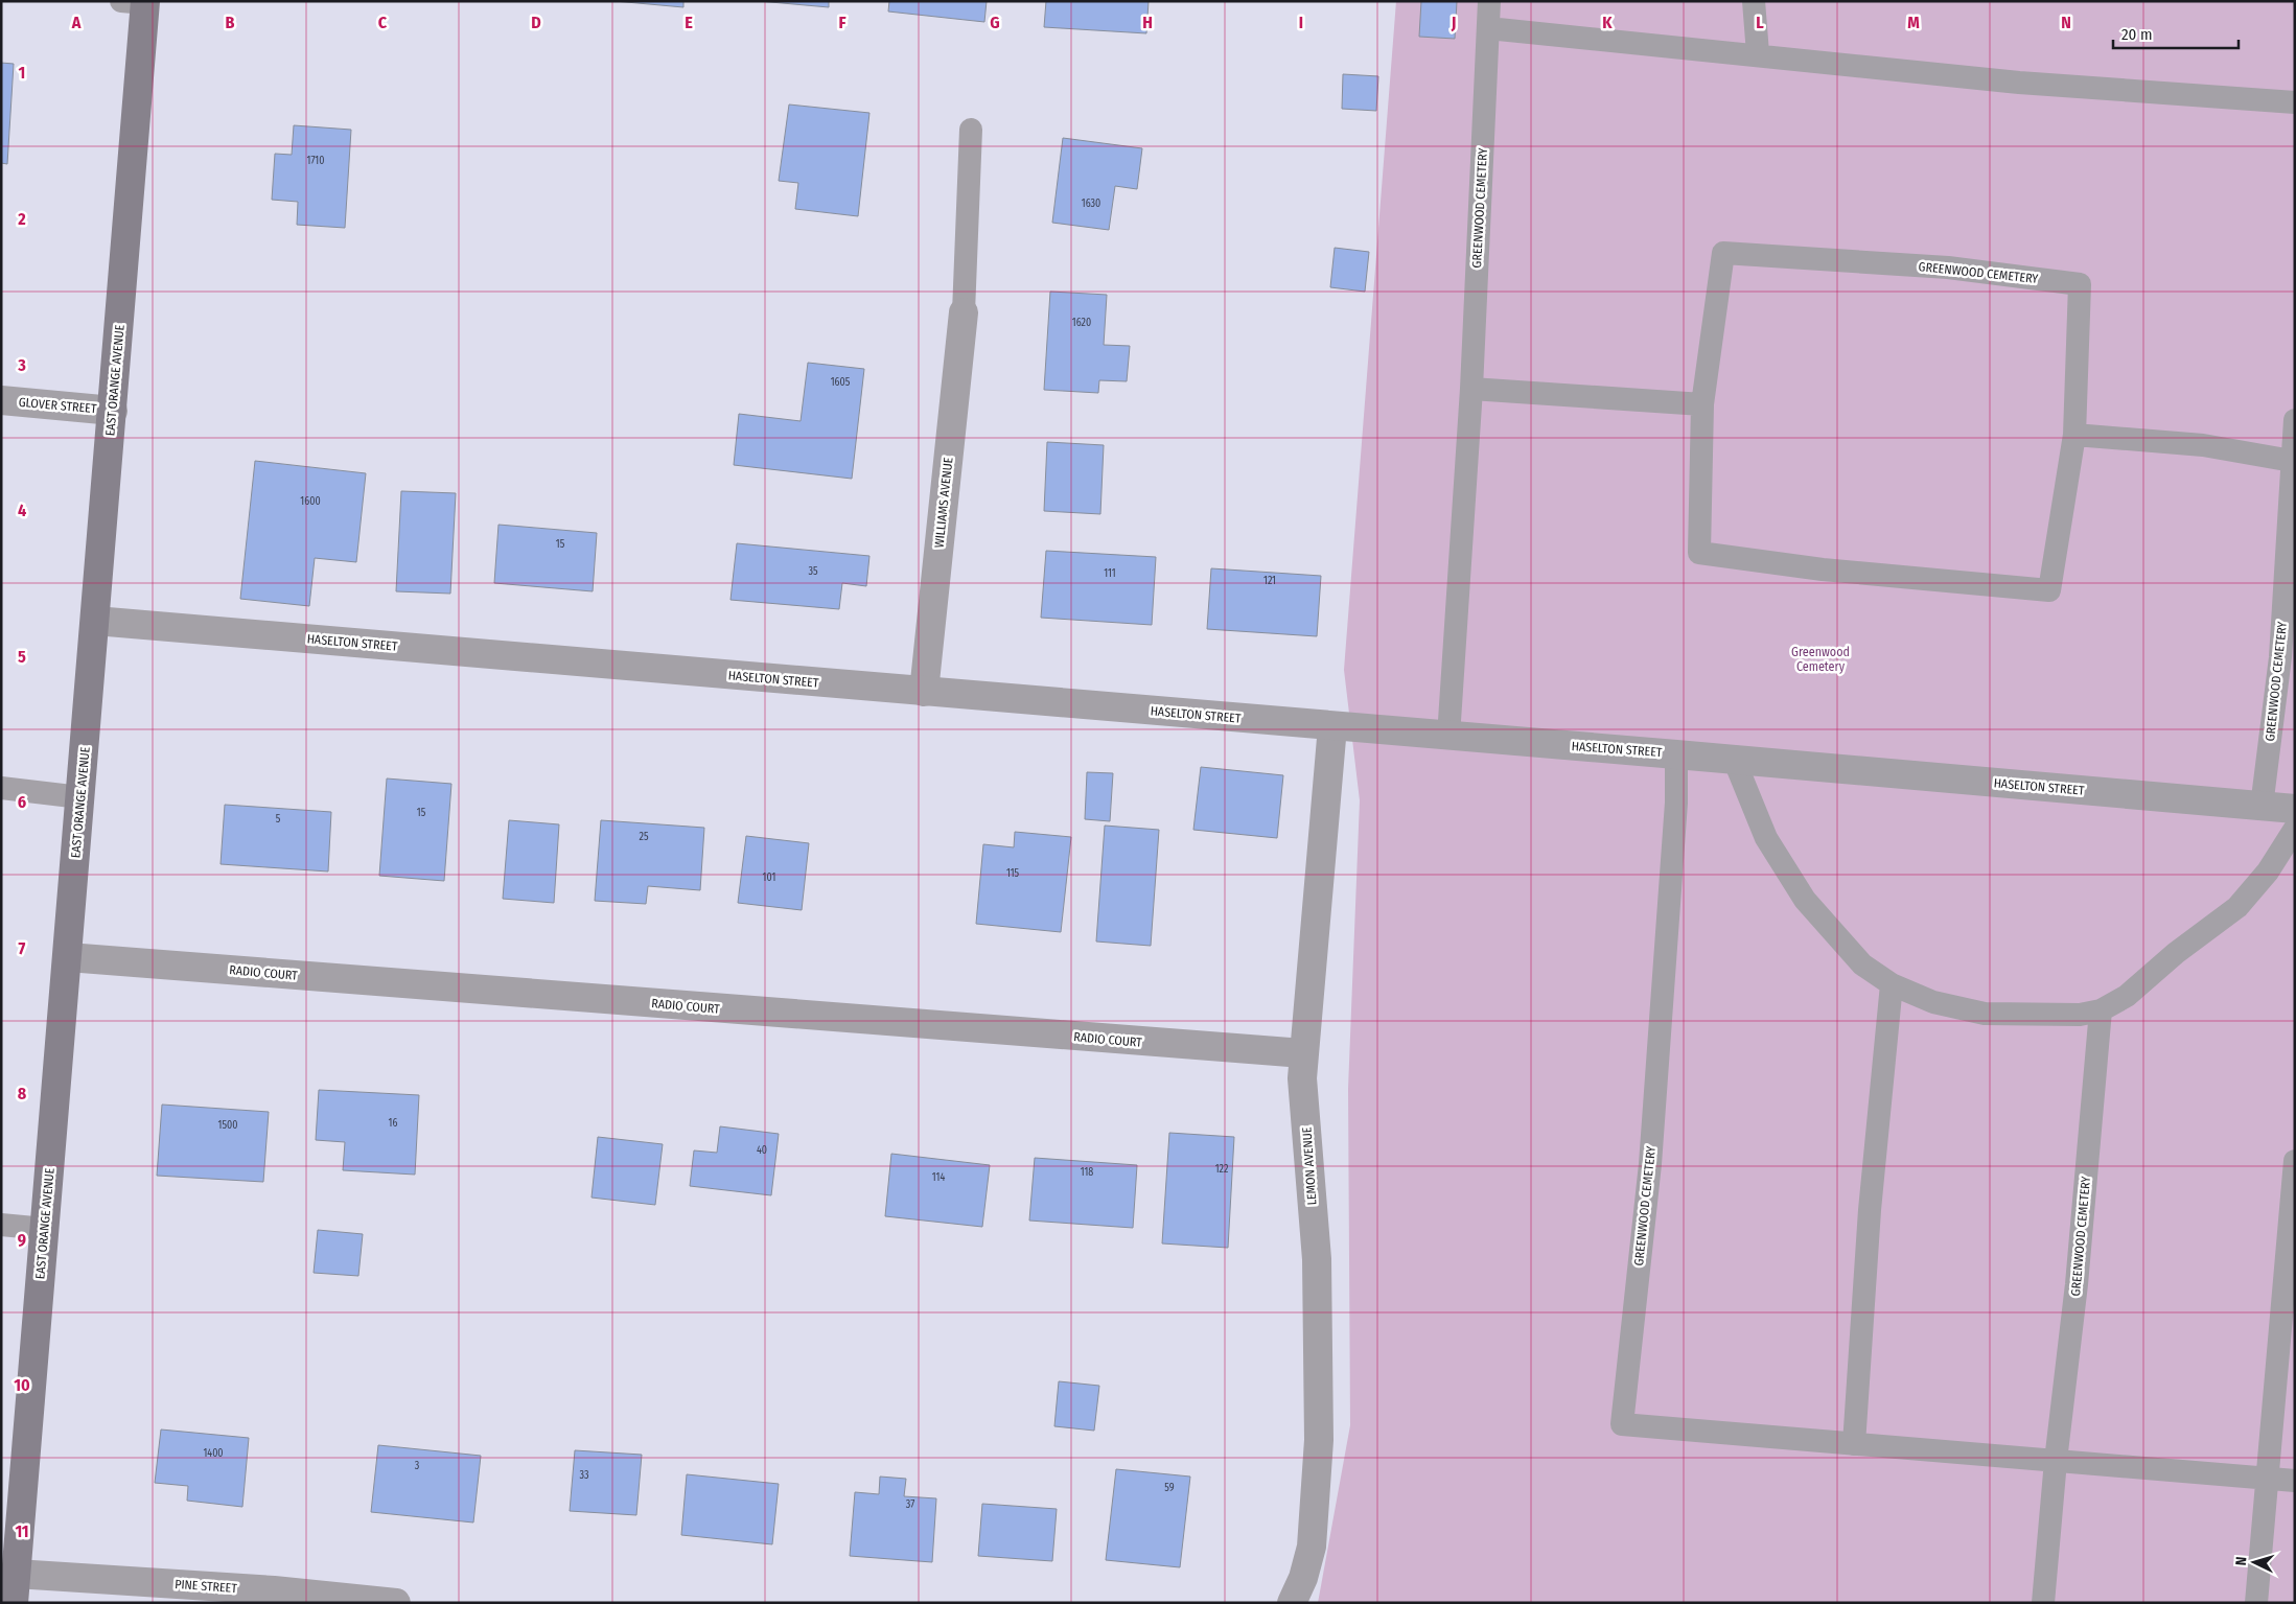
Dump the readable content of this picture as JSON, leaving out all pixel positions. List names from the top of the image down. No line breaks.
{"streets":{"main road":["EAST ORANGE AVENUE"],"street":["GLOVER STREET","WILLIAMS AVENUE","HASELTON STREET","RADIO COURT","LEMON AVENUE","PINE STREET"],"lane":["GREENWOOD CEMETERY"]},"crossings":[["GREENWOOD CEMETERY","HASELTON STREET"],["EAST ORANGE AVENUE","GLOVER STREET"],["EAST ORANGE AVENUE","HASELTON STREET"],["EAST ORANGE AVENUE","RADIO COURT"],["EAST ORANGE AVENUE","PINE STREET"],["WILLIAMS AVENUE","HASELTON STREET"],["HASELTON STREET","LEMON AVENUE"],["RADIO COURT","LEMON AVENUE"]],"parks":["Greenwood Cemetery"],"house_numbers":["1710","1630","1620","1605","1600","15","35","111","121","15","5","25","115","101","16","1500","40","122","118","114","1400","3","33","59","37"],"scale_bar":"20 m","north":"left","grid":{"columns":["A","B","C","D","E","F","G","H","I","J","K","L","M","N"],"rows":["1","2","3","4","5","6","7","8","9","10","11"]}}
